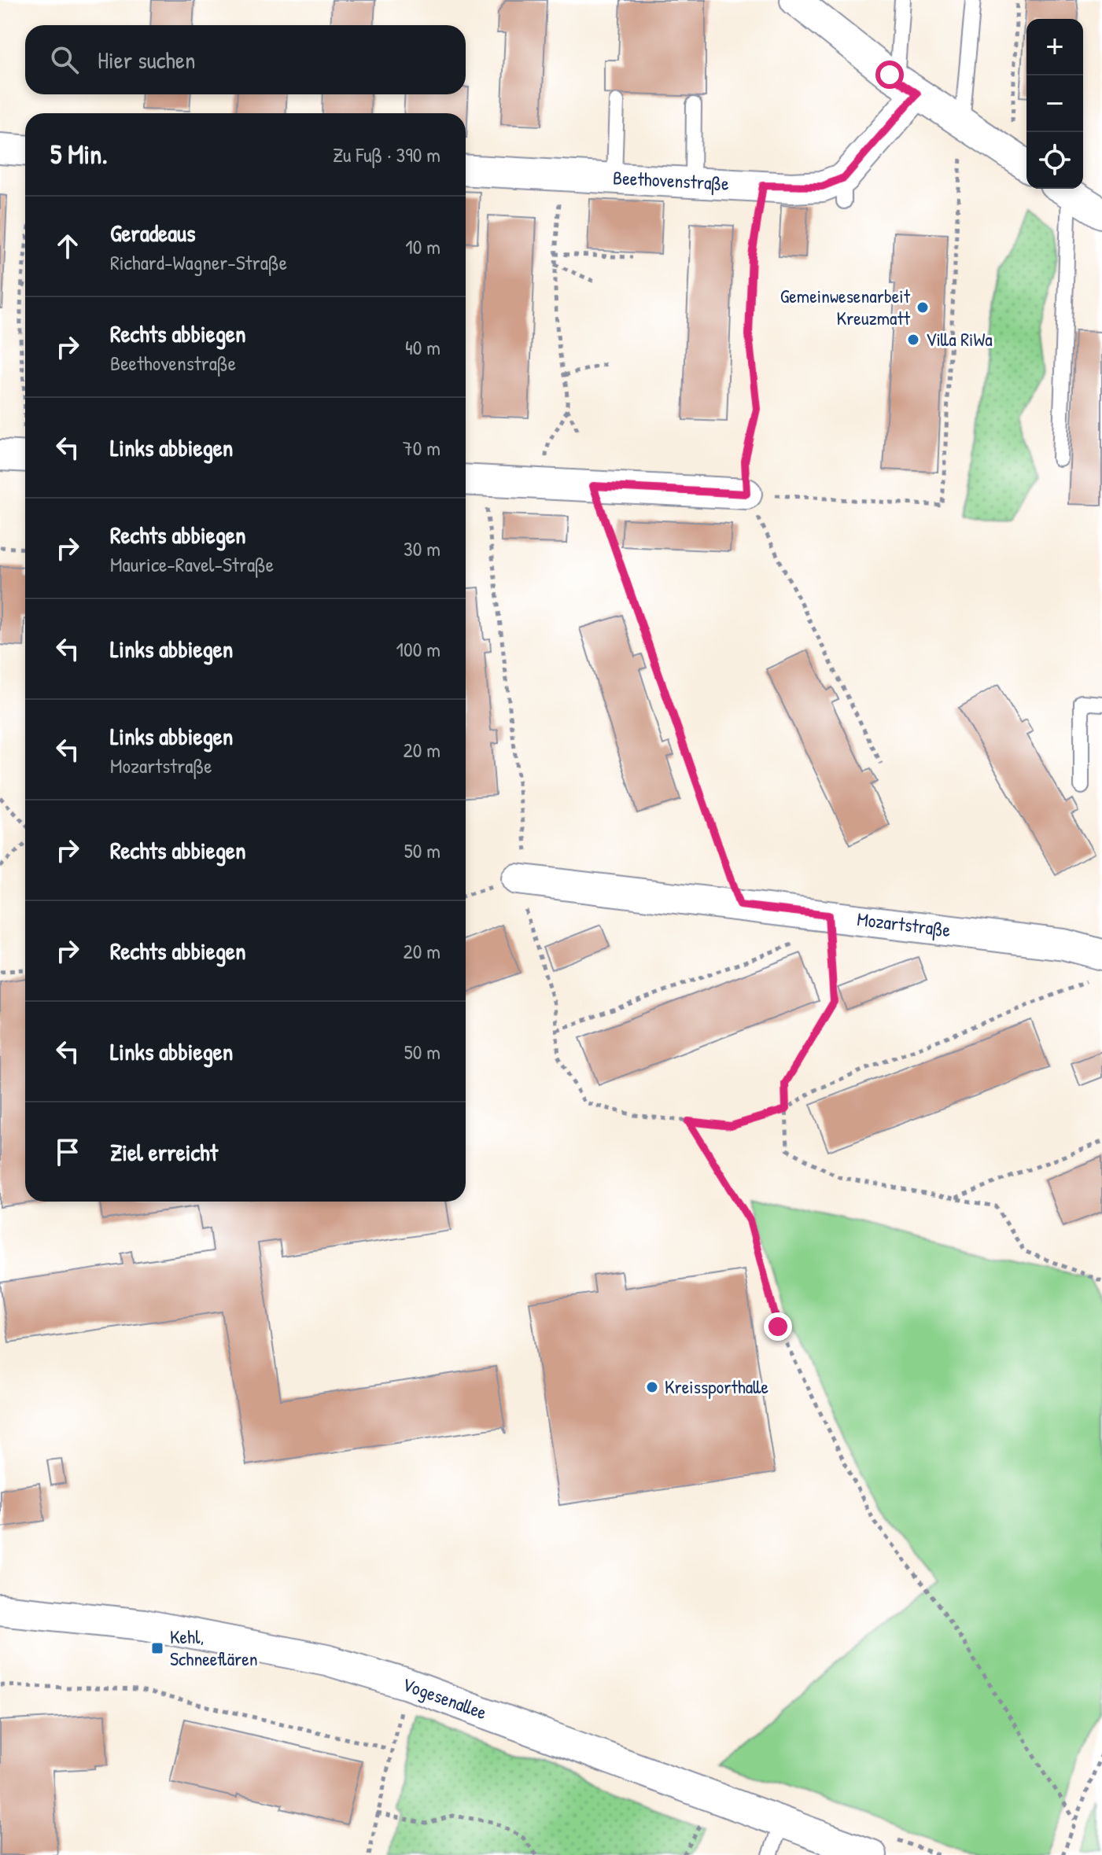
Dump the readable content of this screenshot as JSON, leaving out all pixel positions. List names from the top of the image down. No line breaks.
{"streets":{"street":["Beethovenstraße","Mozartstraße","Vogesenallee"]},"places":{"other":["Gemeinwesenarbeit Kreuzmatt","Villa RiWa","Kreissporthalle"],"transit":["Kehl, Schneeflären"]},"page":{"map_buttons":["+","−"],"search":"Hier suchen","heading":["5 Min.","Zu Fuß · 390 m"],"list":[["Geradeaus","Richard-Wagner-Straße","10 m"],["Rechts abbiegen","Beethovenstraße","40 m"],["Links abbiegen","70 m"],["Rechts abbiegen","Maurice-Ravel-Straße","30 m"],["Links abbiegen","100 m"],["Links abbiegen","Mozartstraße","20 m"],["Rechts abbiegen","50 m"],["Rechts abbiegen","20 m"],["Links abbiegen","50 m"],"Ziel erreicht"]}}
